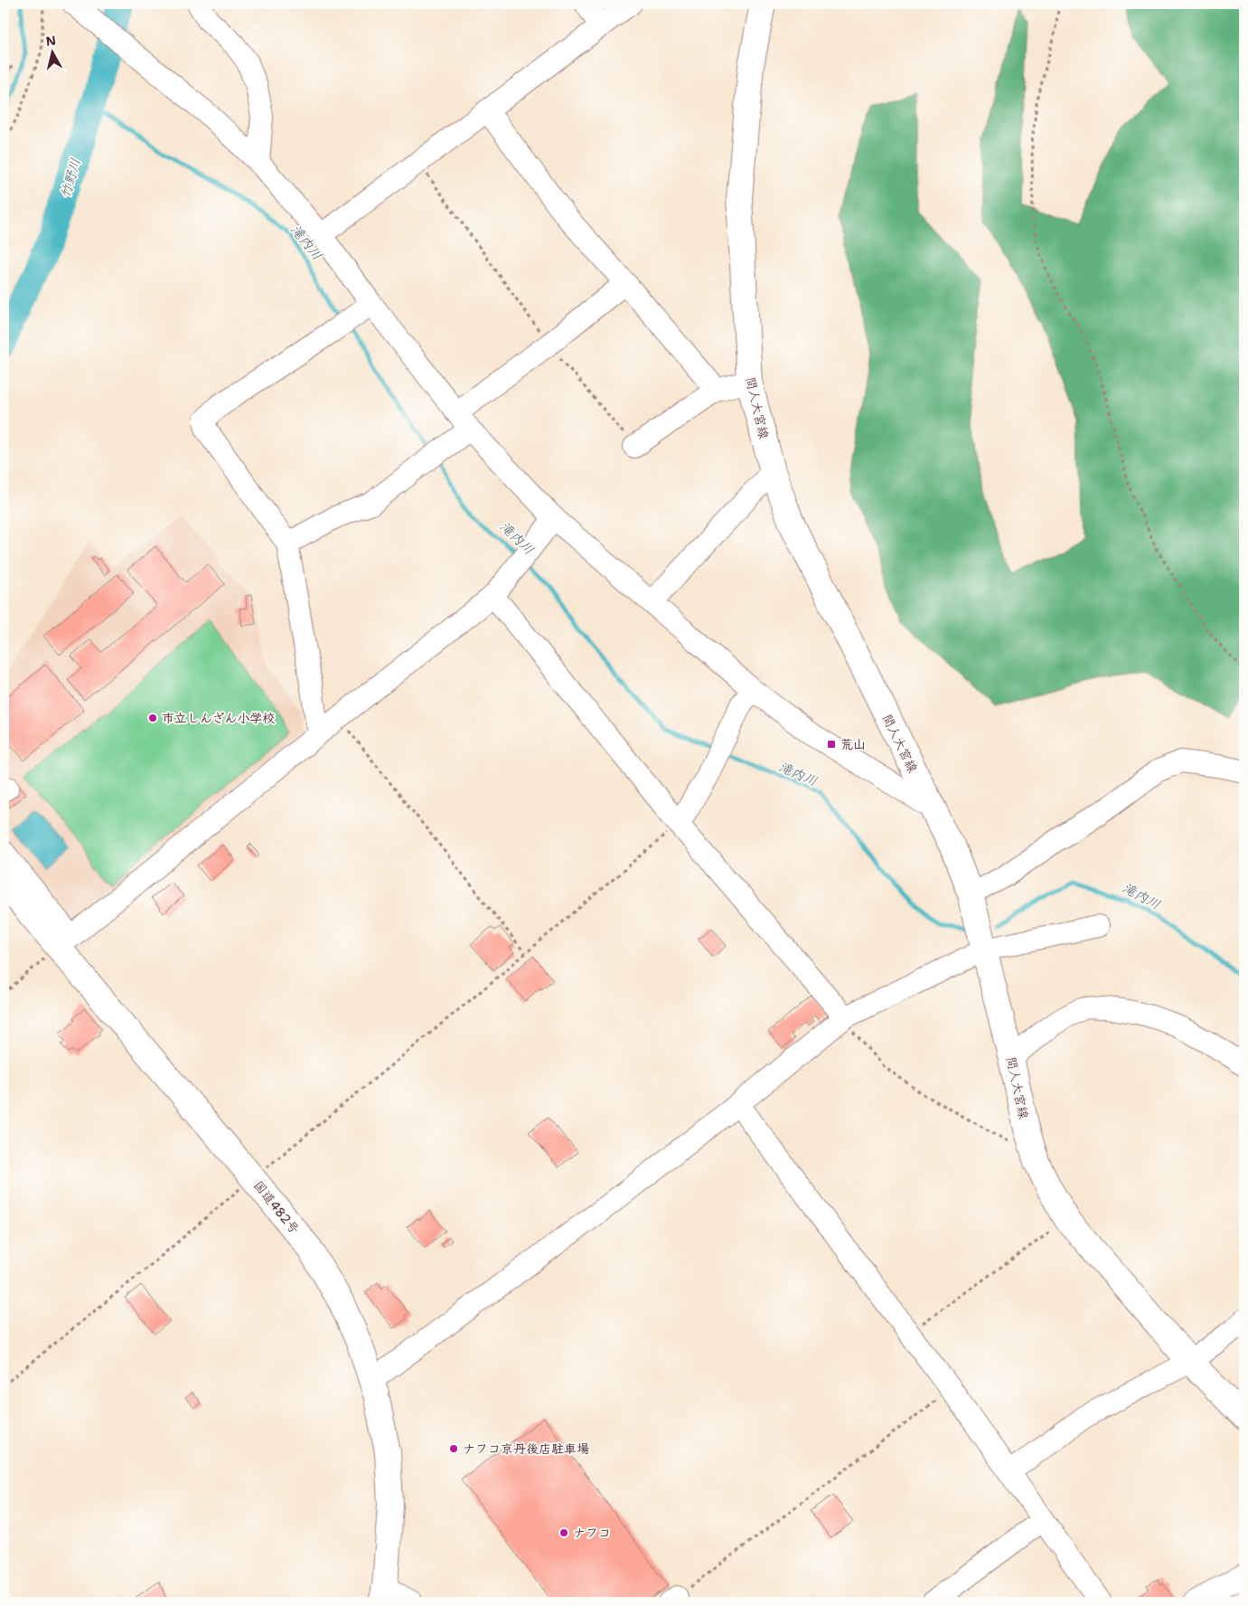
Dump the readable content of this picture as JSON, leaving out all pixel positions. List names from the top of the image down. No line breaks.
{"streets":{"main road":["間人大宮線","国道482号"]},"water":["竹野川","滝内川"],"places":{"other":["市立しんざん小学校","ナフコ京丹後店駐車場","ナフコ"],"transit":["荒山"]},"north":"top"}
